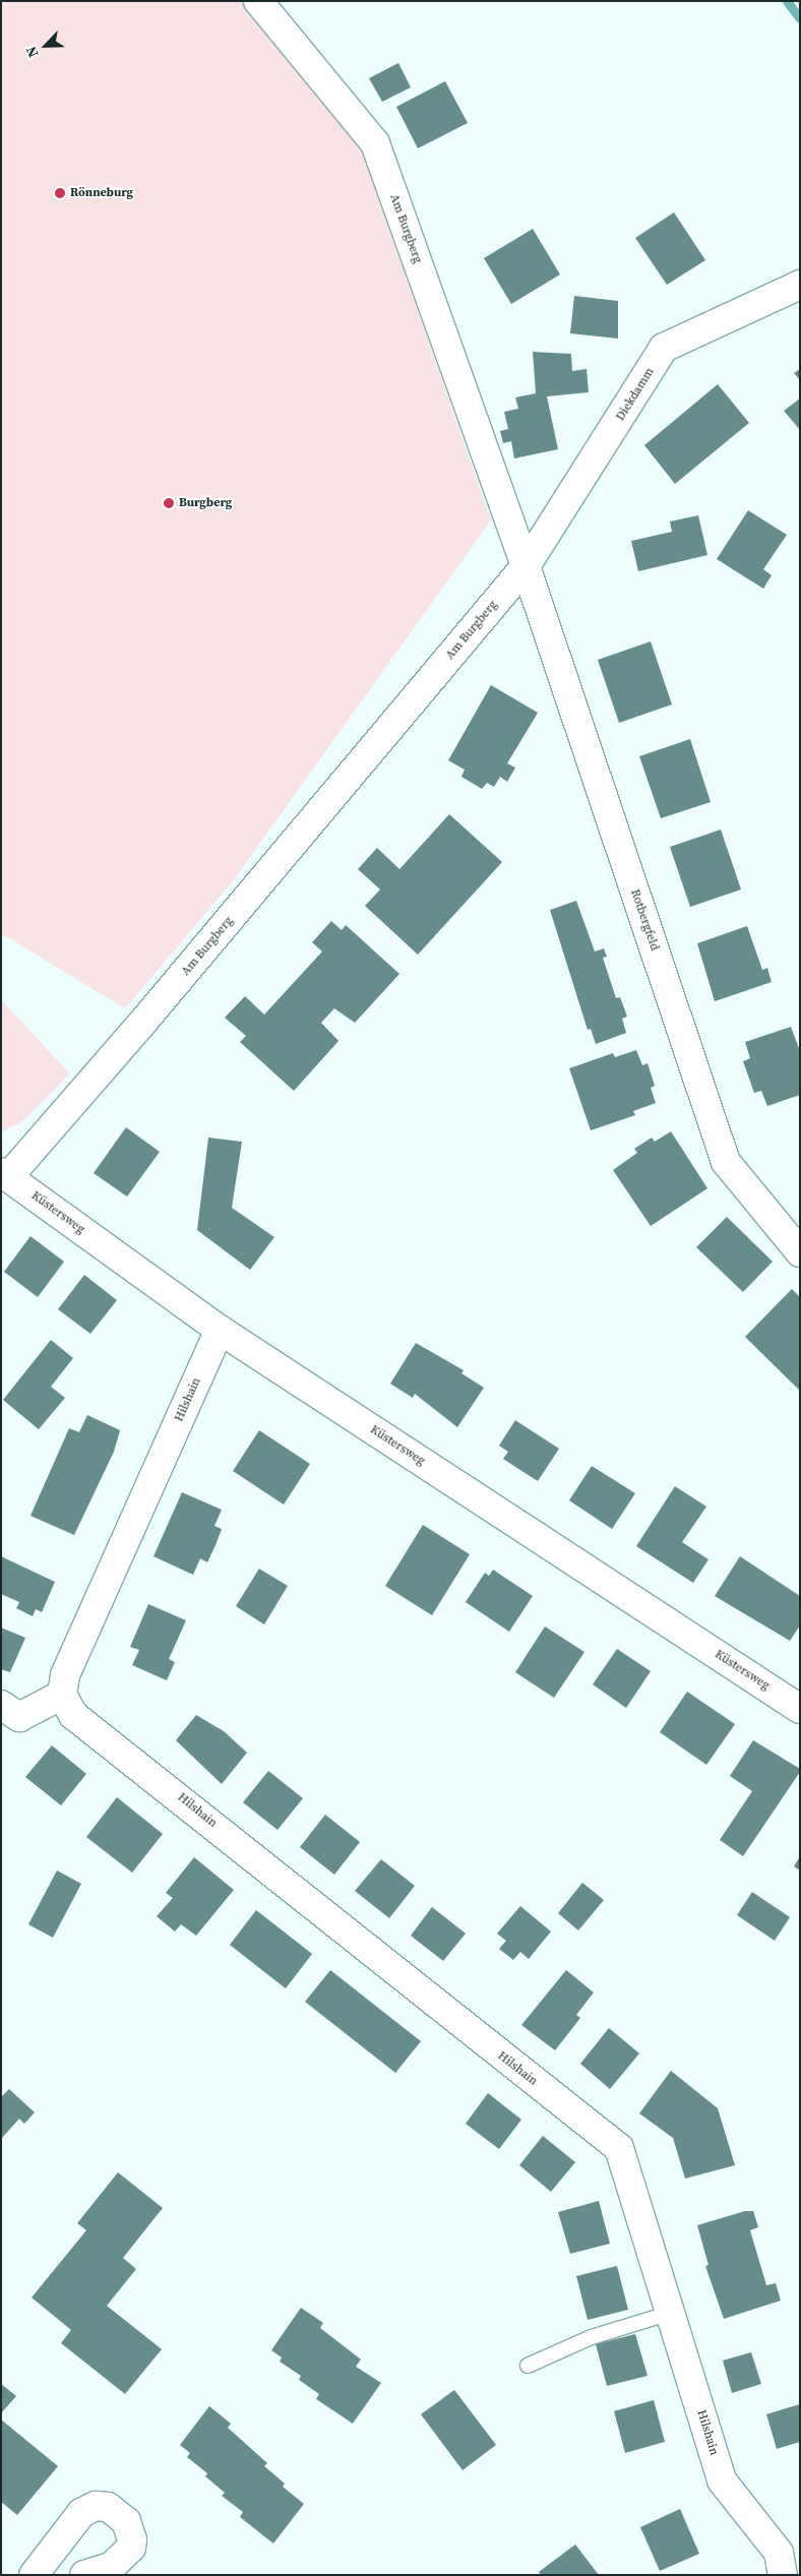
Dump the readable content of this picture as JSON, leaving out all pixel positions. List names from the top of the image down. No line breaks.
{"streets":{"street":["Am Burgberg","Diekdamm","Rotbergfeld","Küstersweg","Hilshain"]},"crossings":[["Am Burgberg","Diekdamm"],["Am Burgberg","Rotbergfeld"],["Am Burgberg","Küstersweg"],["Diekdamm","Rotbergfeld"],["Küstersweg","Hilshain"]],"places":["Rönneburg","Burgberg"],"north":"bottom left"}
